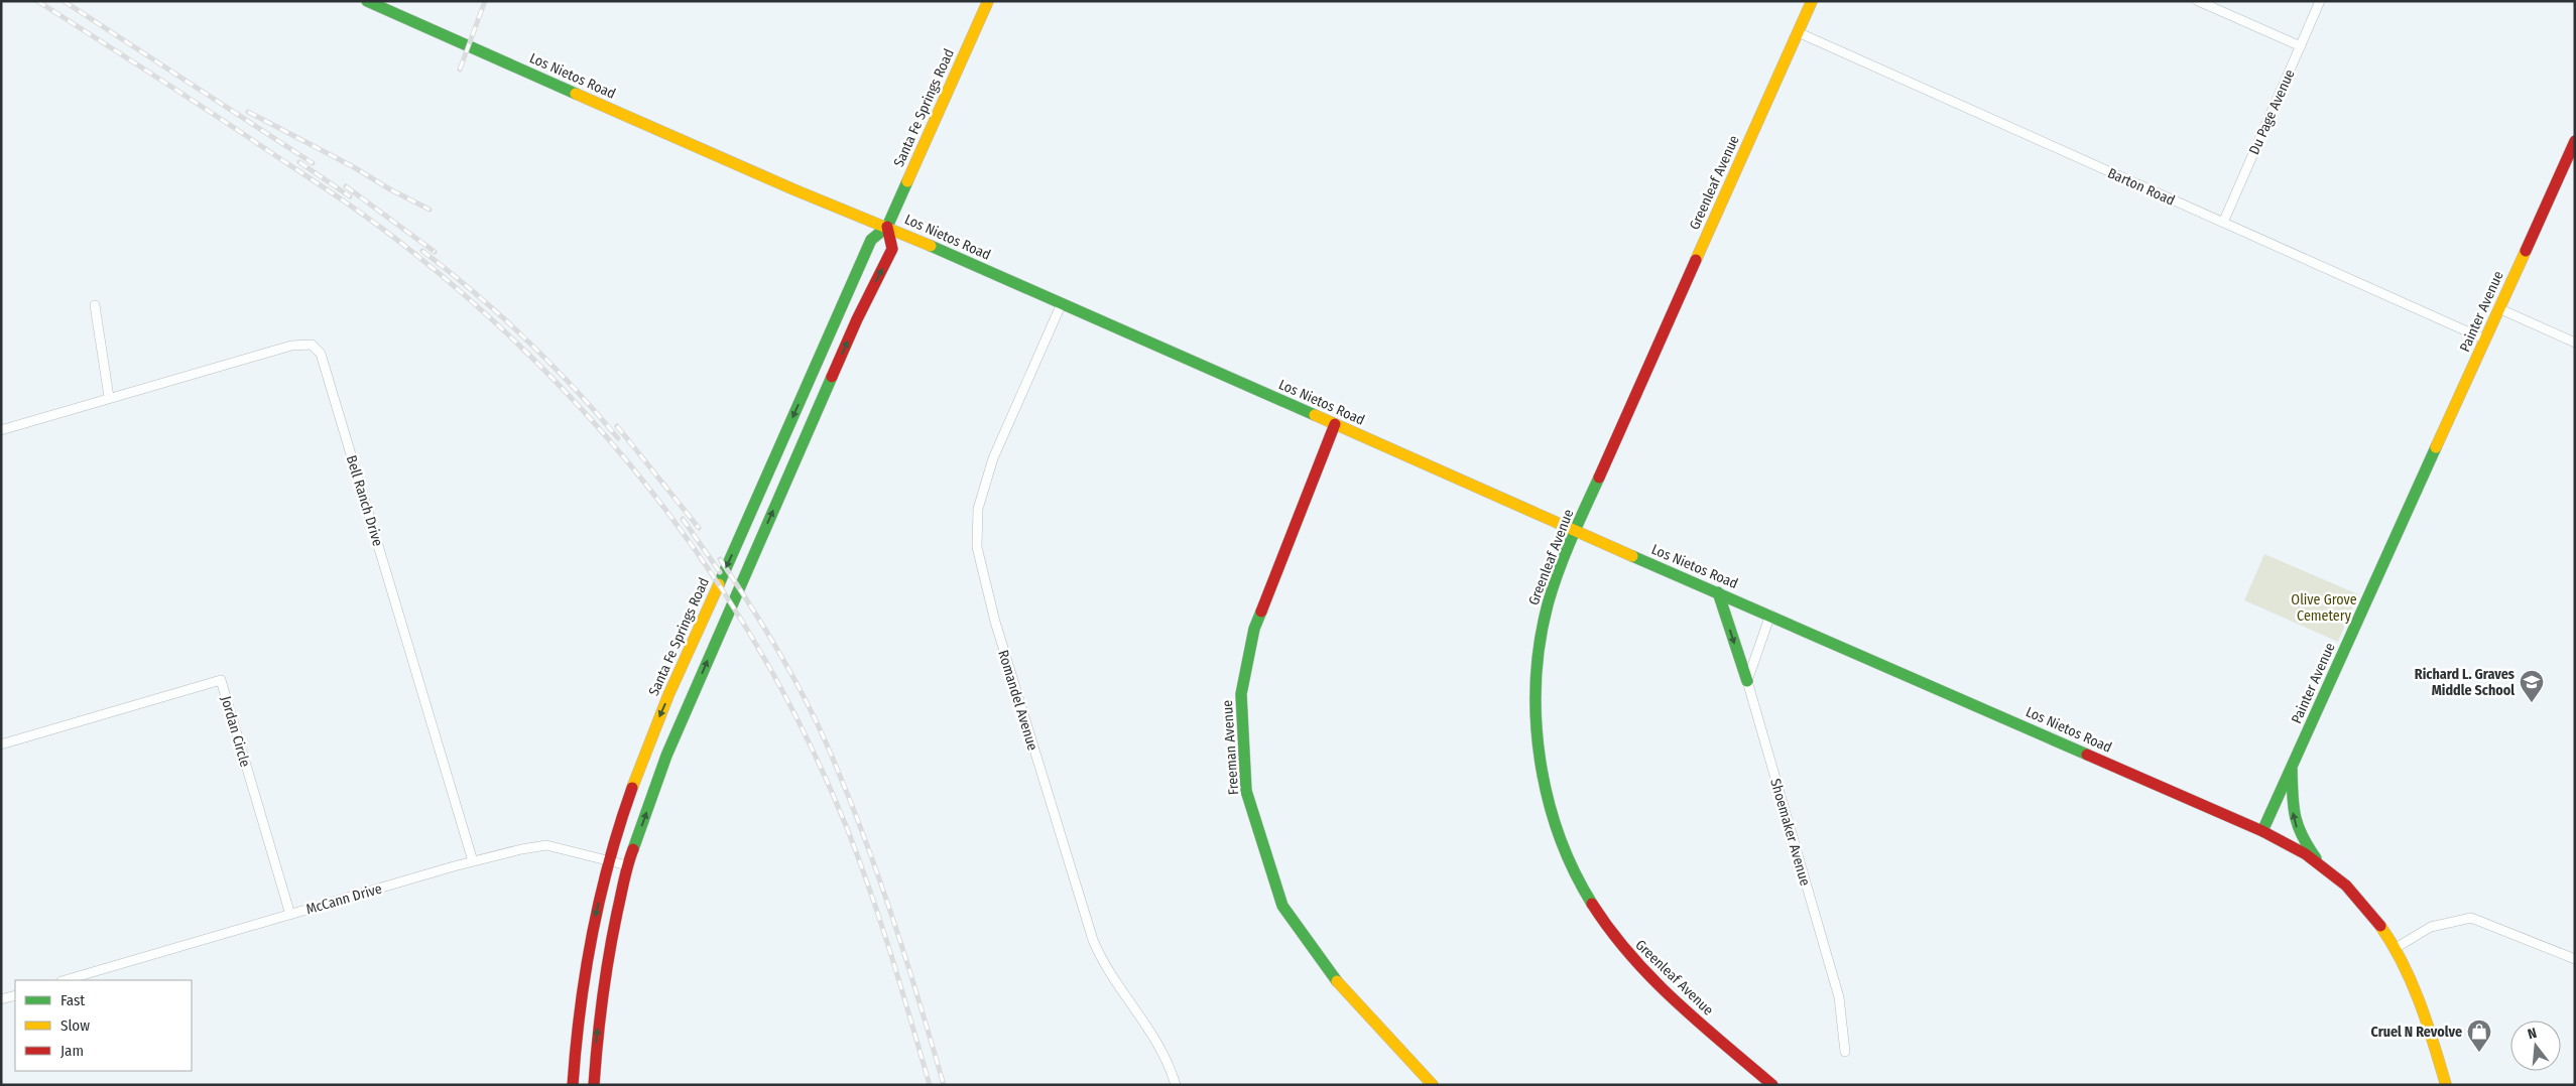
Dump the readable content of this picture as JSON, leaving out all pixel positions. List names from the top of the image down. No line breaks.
{"streets":{"main road":["Los Nietos Road","Santa Fe Springs Road","Greenleaf Avenue","Painter Avenue","Freeman Avenue"],"street":["Du Page Avenue","Barton Road","Bell Ranch Drive","Romandel Avenue","Jordan Circle","Shoemaker Avenue","McCann Drive"]},"crossings":[["Los Nietos Road","Santa Fe Springs Road"],["Los Nietos Road","Greenleaf Avenue"],["Los Nietos Road","Painter Avenue"],["Los Nietos Road","Romandel Avenue"],["Los Nietos Road","Freeman Avenue"],["Santa Fe Springs Road","McCann Drive"],["Du Page Avenue","Barton Road"],["Greenleaf Avenue","Barton Road"],["Barton Road","Painter Avenue"],["Bell Ranch Drive","McCann Drive"],["Jordan Circle","McCann Drive"]],"parks":["Olive Grove Cemetery"],"places":{"school or university":["Richard L. Graves Middle School"],"shop":["Cruel N Revolve"]},"legend":["Fast","Slow","Jam"],"north":"top"}
